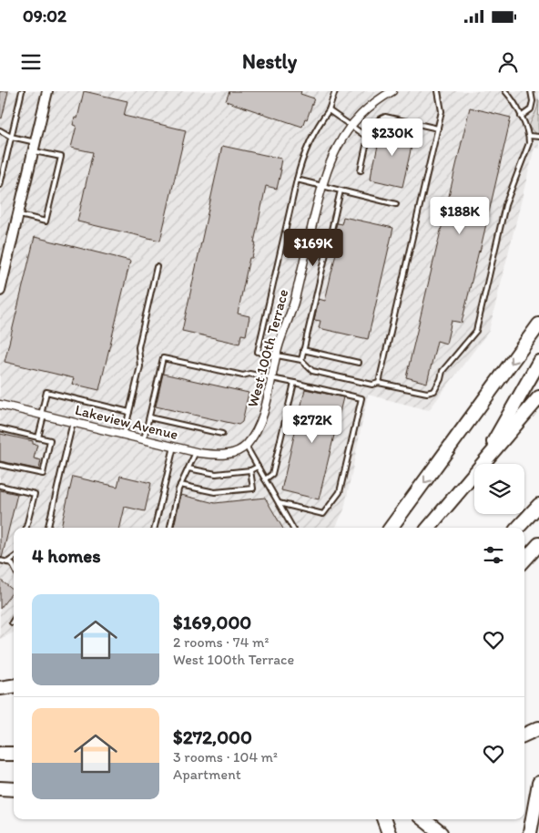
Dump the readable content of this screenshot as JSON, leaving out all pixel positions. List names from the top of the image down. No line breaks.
{"streets":{"street":["West 100th Terrace","Lakeview Avenue"]},"crossings":[["West 100th Terrace","Lakeview Avenue"]],"page":{"status":"09:02","header":"Nestly","price":["$230K","$188K","$169K","$272K"],"heading":"4 homes","list":[{"name":"$169,000","note":"2 rooms · 74 m² · West 100th Terrace"},{"name":"$272,000","note":"3 rooms · 104 m² · Apartment"}]}}
